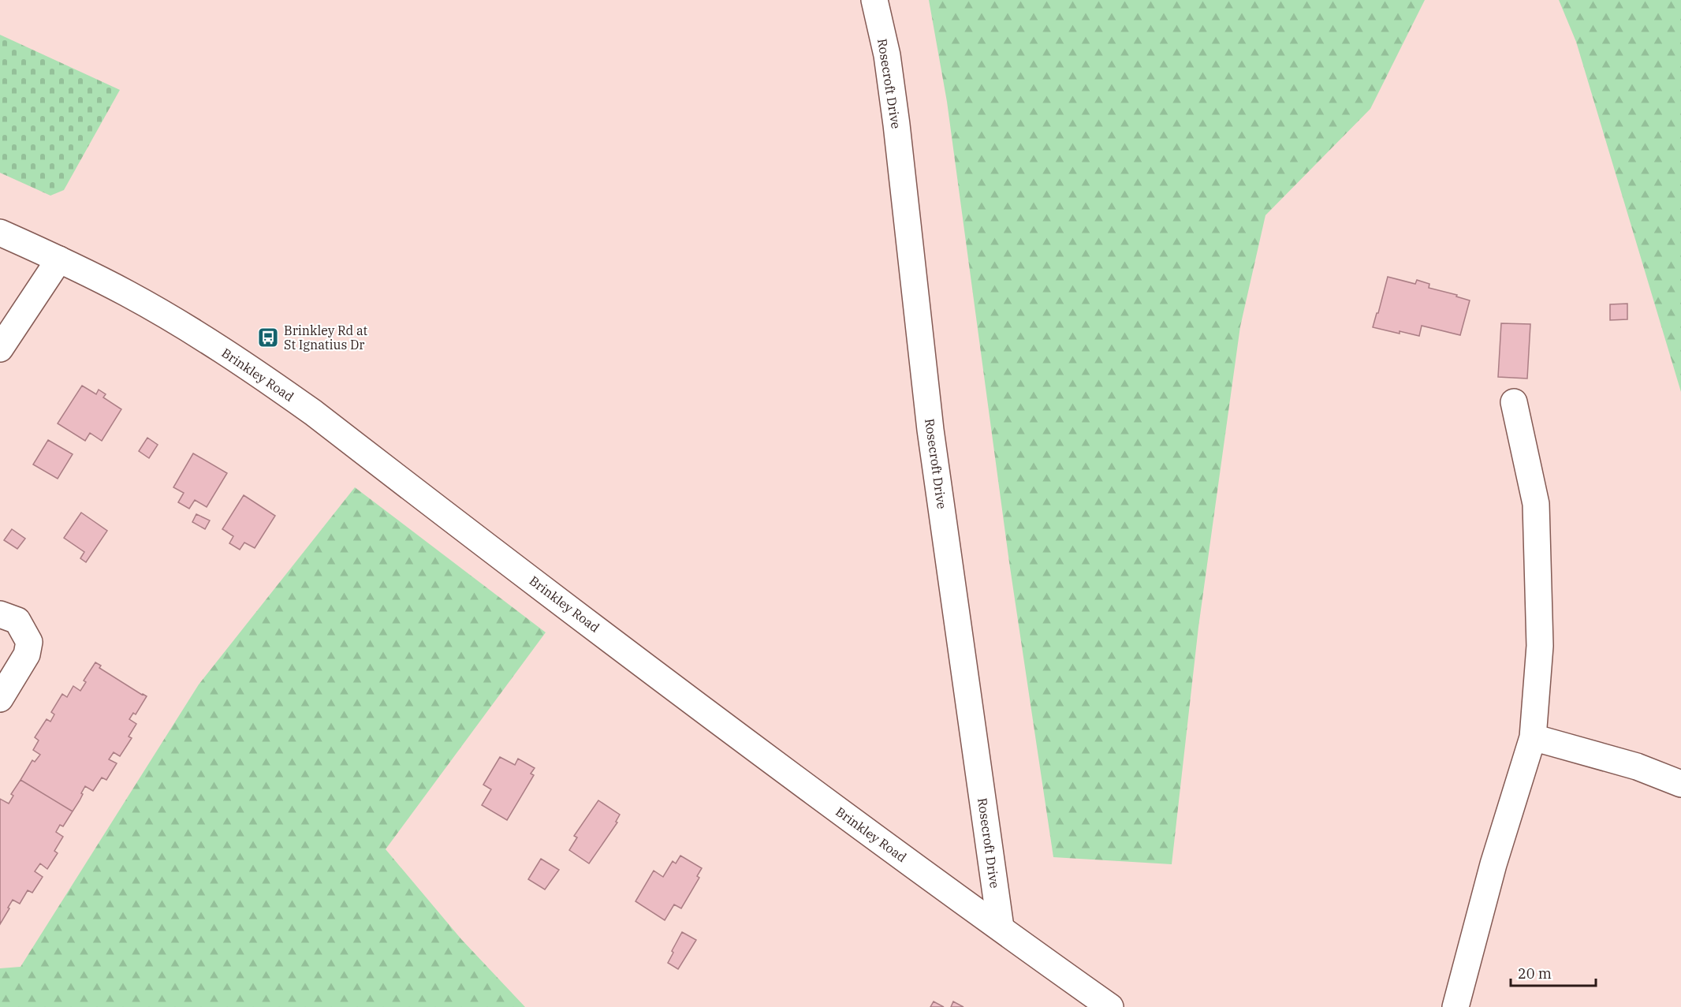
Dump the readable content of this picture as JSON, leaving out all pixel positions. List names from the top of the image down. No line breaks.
{"streets":{"main road":["Rosecroft Drive","Brinkley Road"]},"crossings":[["Rosecroft Drive","Brinkley Road"]],"places":{"bus stop":["Brinkley Rd at St Ignatius Dr"]},"scale_bar":"20 m"}
